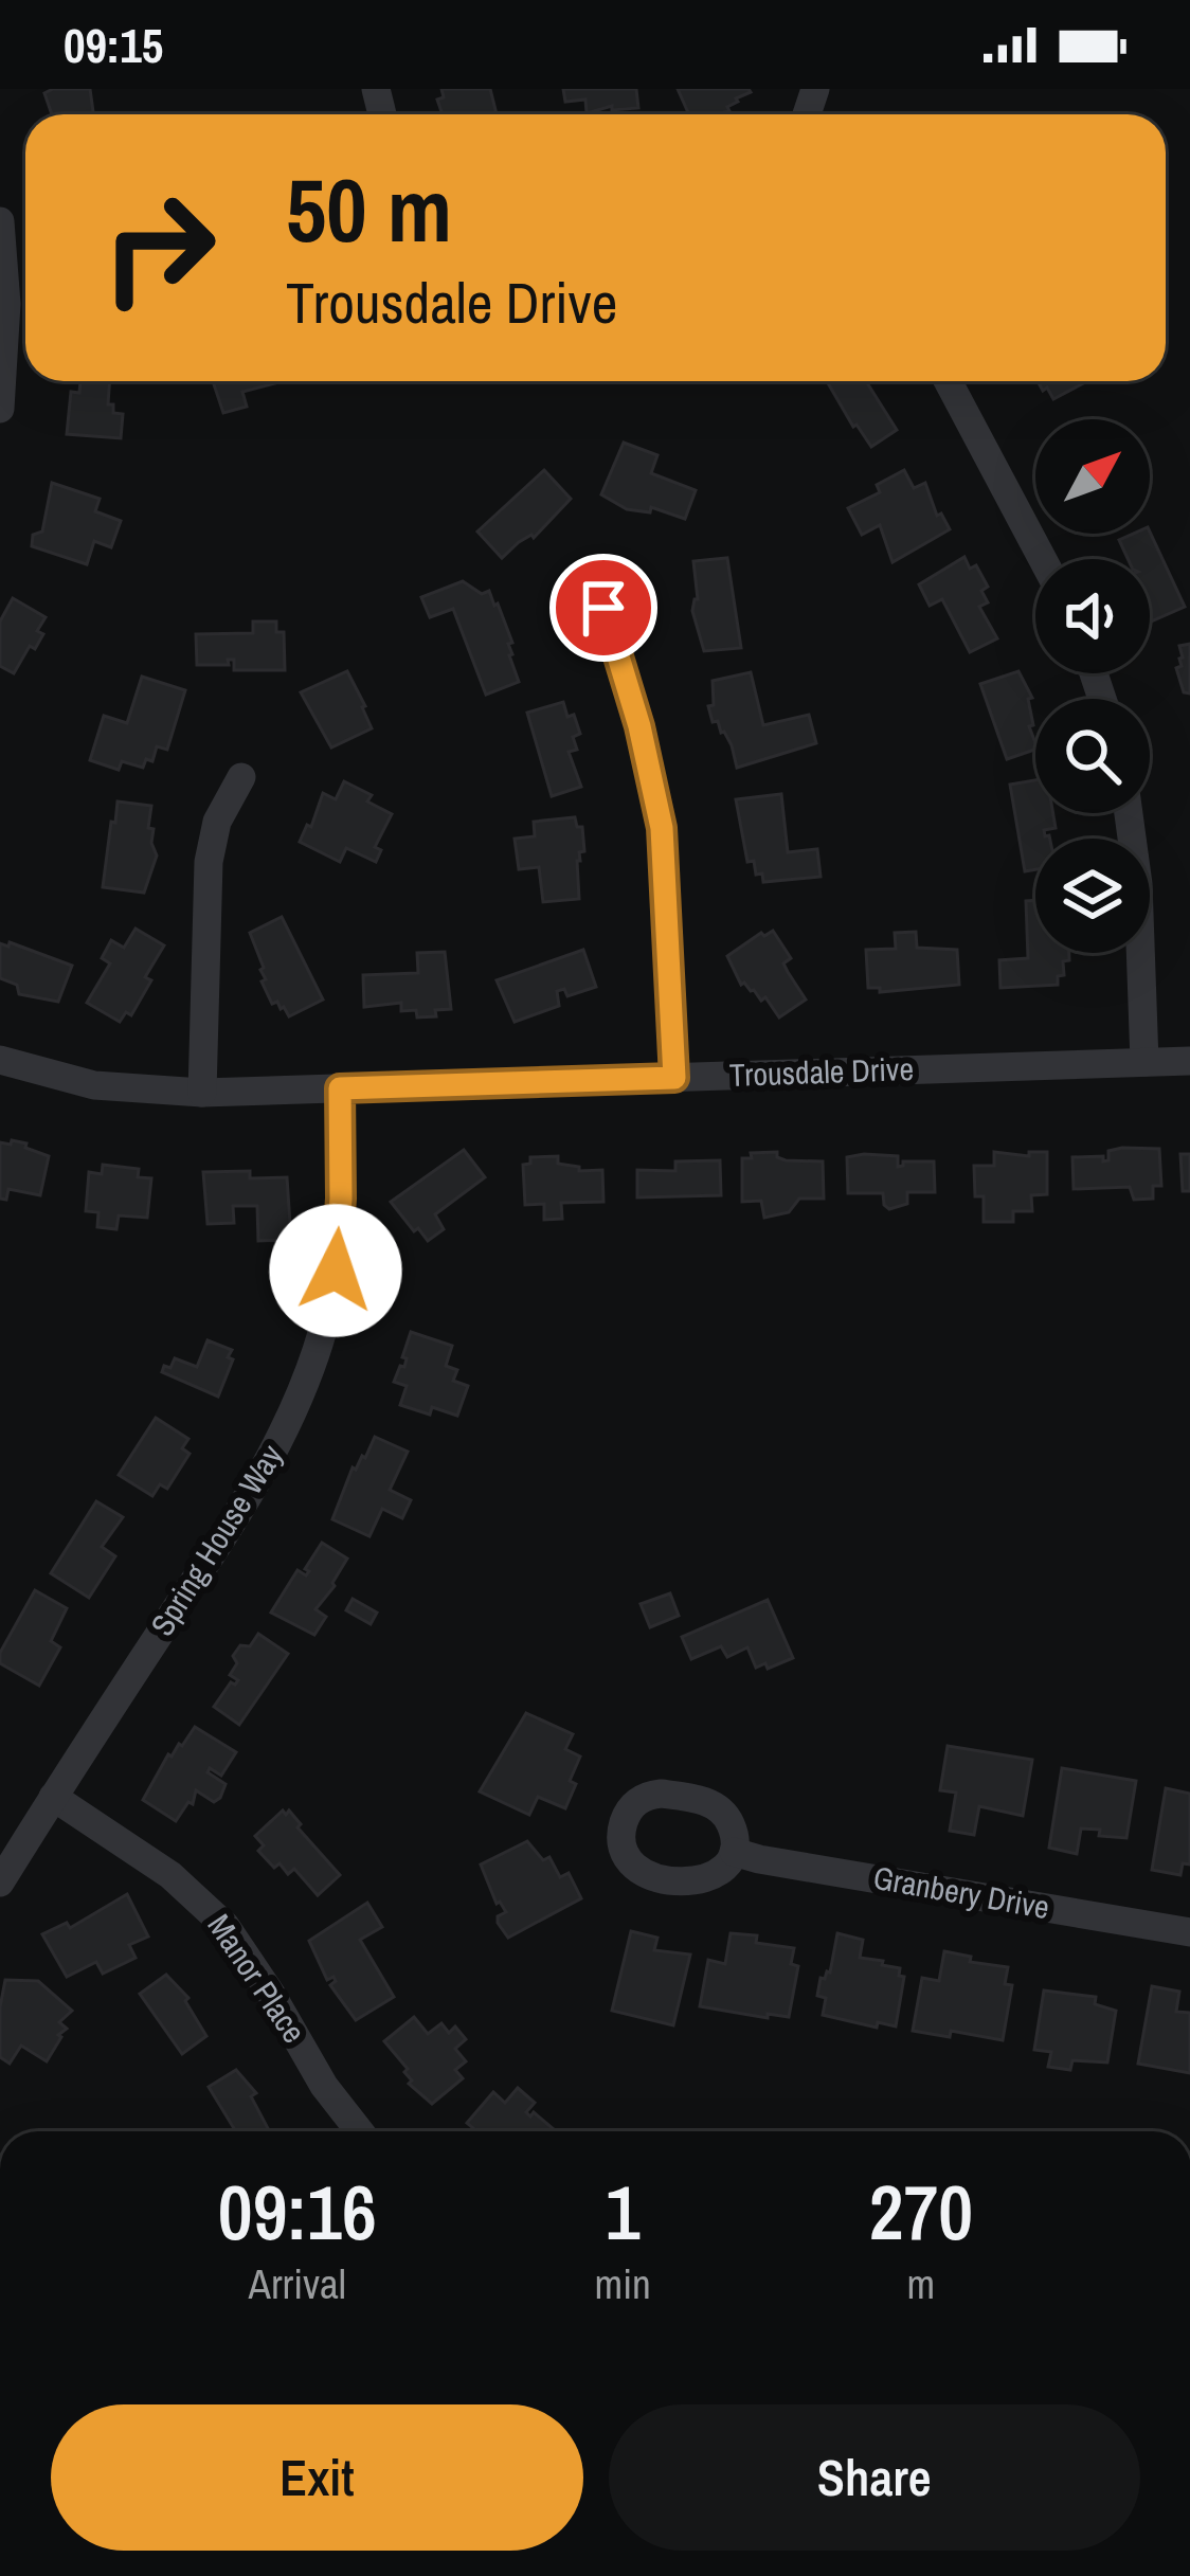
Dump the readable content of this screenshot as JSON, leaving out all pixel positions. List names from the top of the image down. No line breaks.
{"streets":{"street":["Trousdale Drive","Spring House Way","Granbery Drive","Manor Place"]},"crossings":[["Trousdale Drive","Spring House Way"],["Spring House Way","Manor Place"]],"north":"top right","page":{"status":"09:15","turn":["50 m","Trousdale Drive"],"eta":["09:16","Arrival","1","min","270","m"],"buttons":["Exit","Share"]}}
